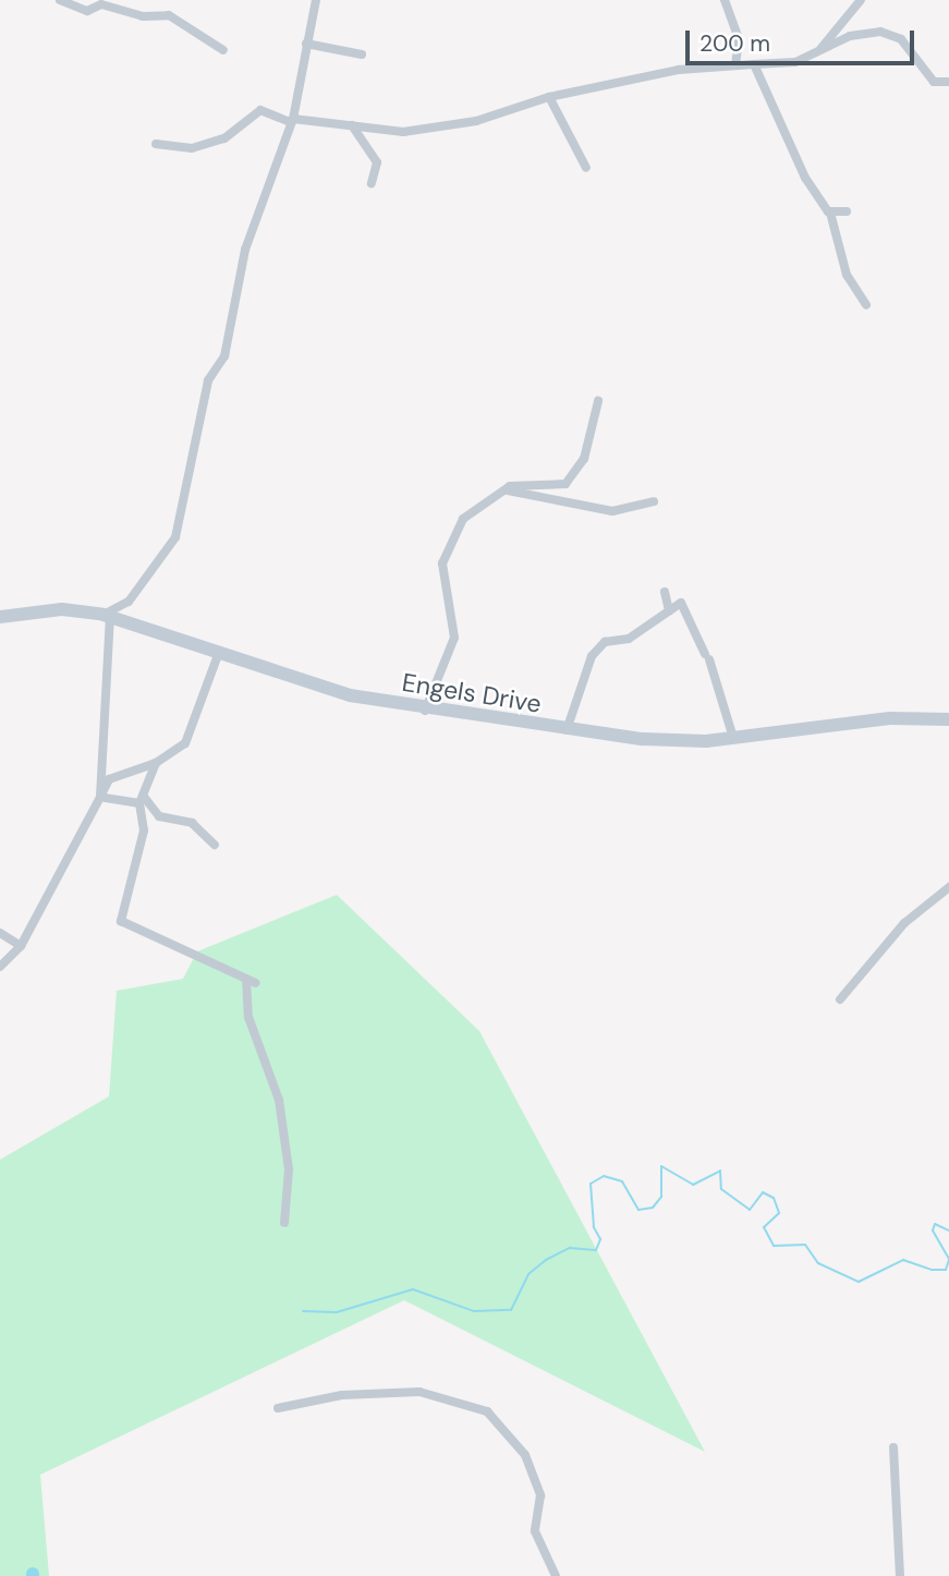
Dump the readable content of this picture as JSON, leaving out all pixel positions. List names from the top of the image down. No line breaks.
{"streets":{"street":["Engels Drive"]},"scale_bar":"200 m"}
